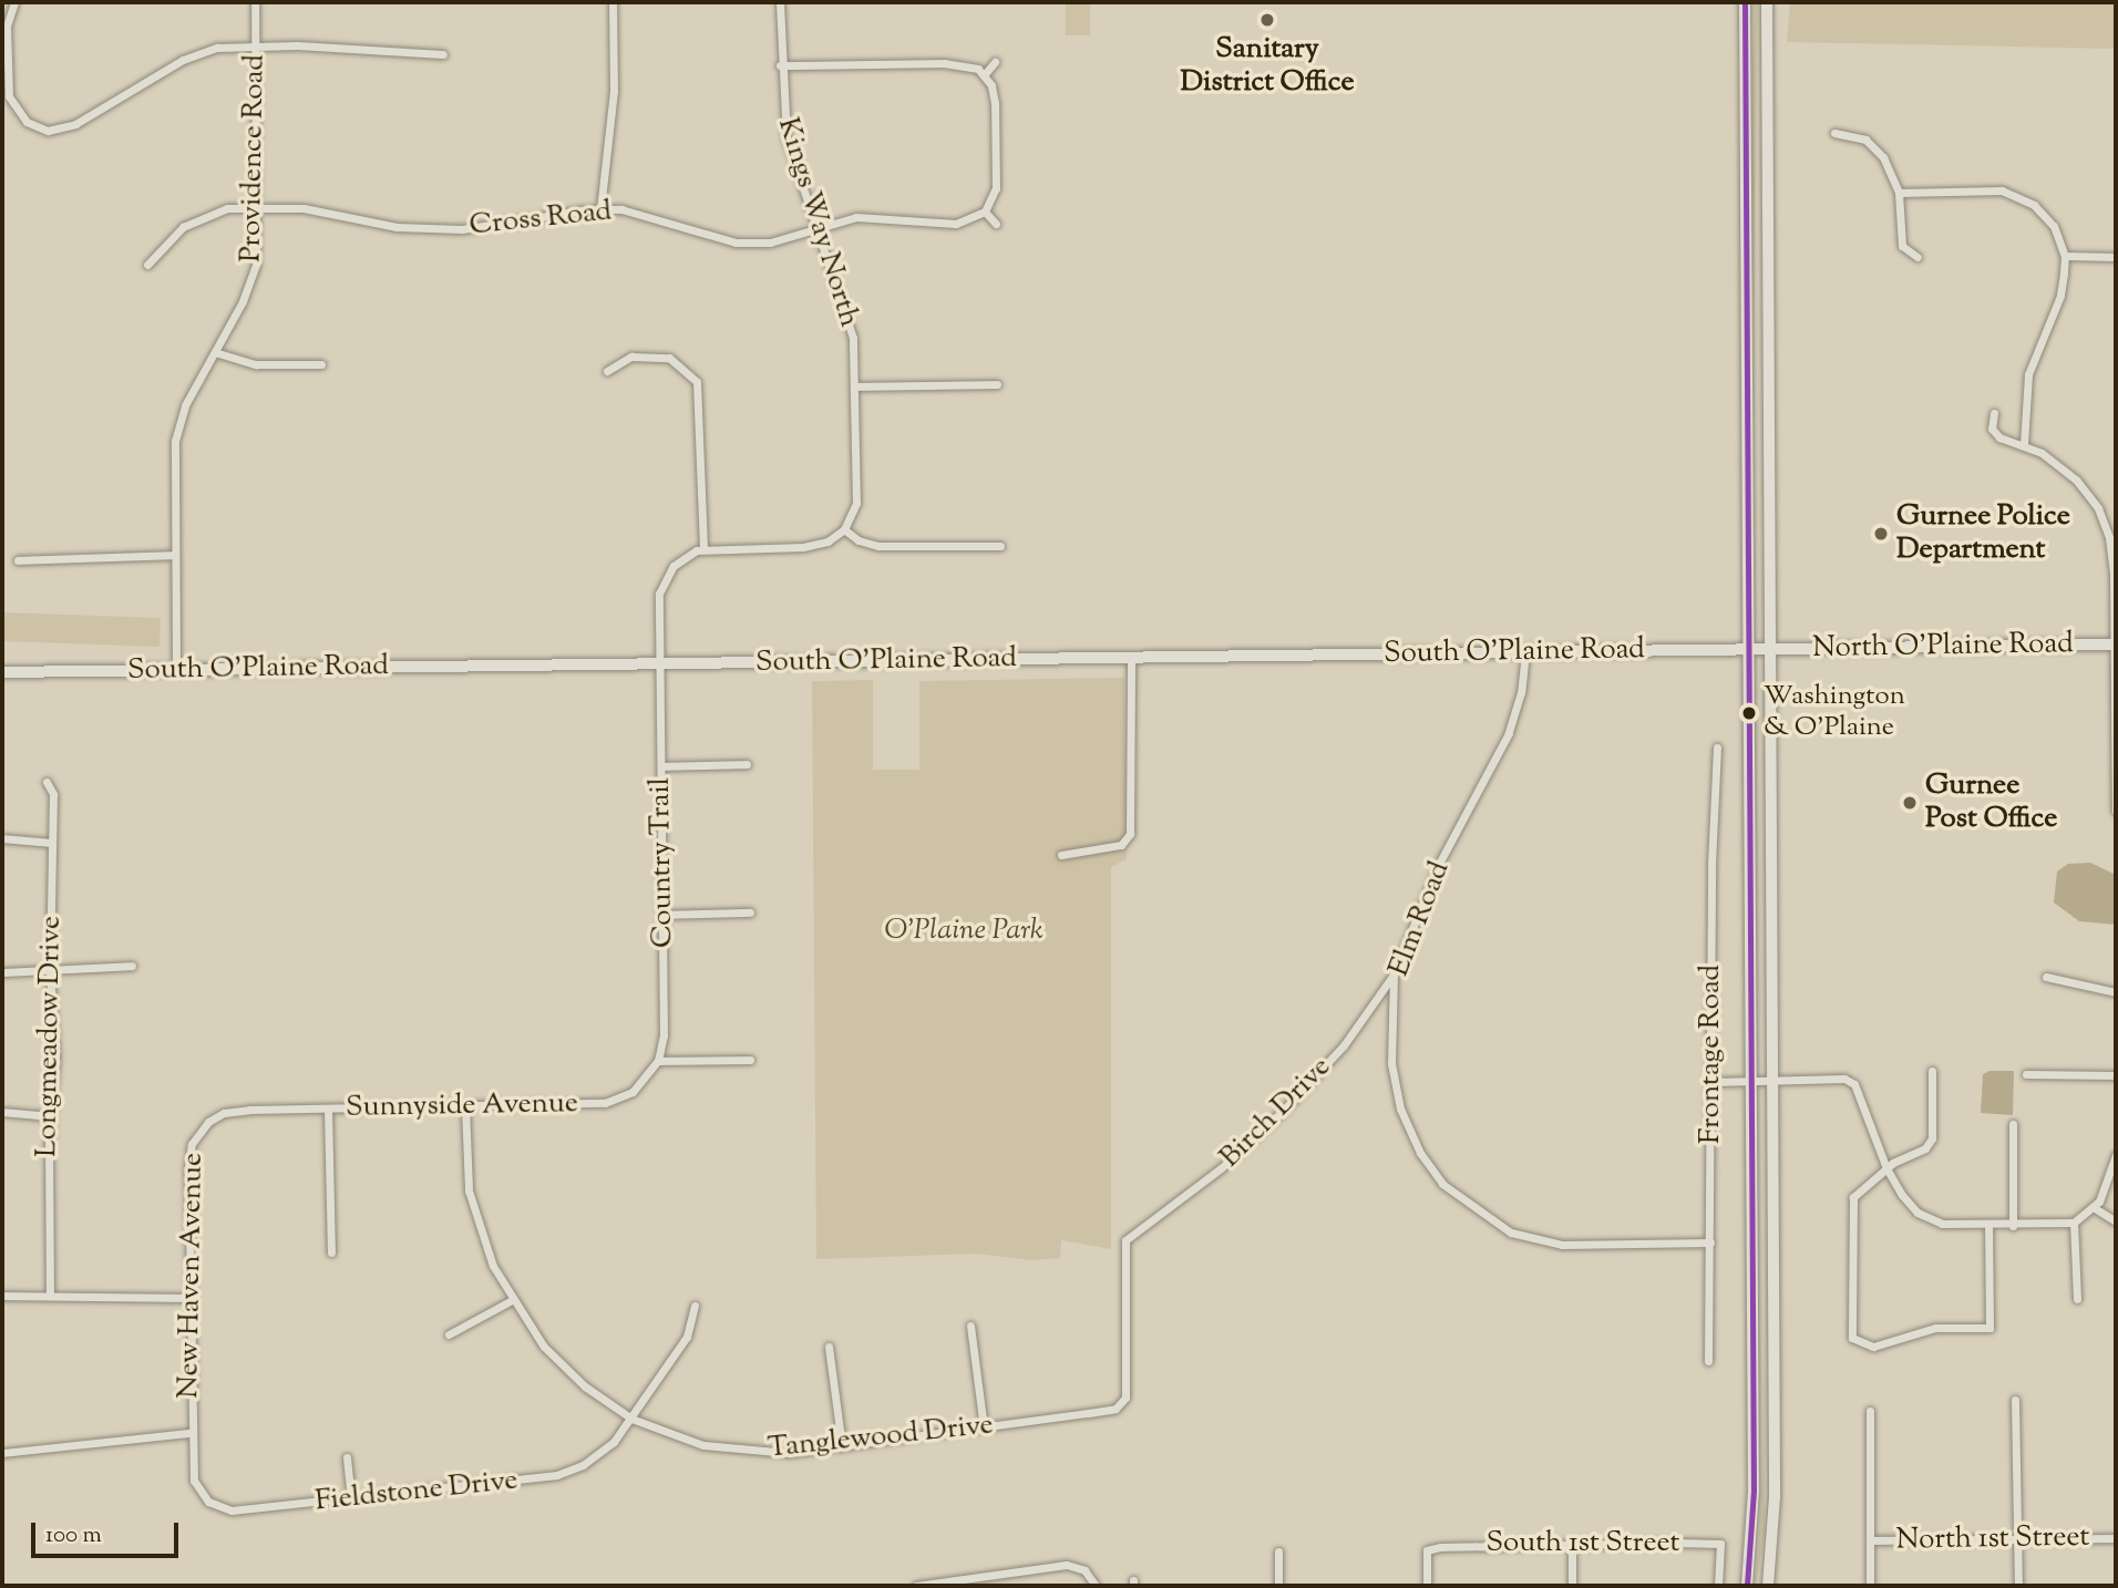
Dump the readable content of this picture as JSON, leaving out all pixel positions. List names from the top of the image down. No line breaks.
{"streets":{"main road":["North O'Plaine Road","South O'Plaine Road"],"street":["Providence Road","Cross Road","Kings Way North","Country Trail","Elm Road","Longmeadow Drive","Frontage Road","Sunnyside Avenue","Birch Drive","New Haven Avenue","Tanglewood Drive","Fieldstone Drive","North 1st Street","South 1st Street"]},"crossings":[["Providence Road","Cross Road"],["Providence Road","South O'Plaine Road"],["Cross Road","Kings Way North"],["North O'Plaine Road","South O'Plaine Road"],["South O'Plaine Road","Country Trail"],["South O'Plaine Road","Elm Road"],["Country Trail","Sunnyside Avenue"],["Elm Road","Frontage Road"],["Elm Road","Birch Drive"],["Sunnyside Avenue","New Haven Avenue"],["Sunnyside Avenue","Tanglewood Drive"],["Birch Drive","Tanglewood Drive"],["New Haven Avenue","Fieldstone Drive"],["Tanglewood Drive","Fieldstone Drive"]],"parks":["O'Plaine Park"],"places":["Sanitary District Office","Gurnee Police Department","Washington & O'Plaine","Gurnee Post Office"],"scale_bar":"100 m"}
